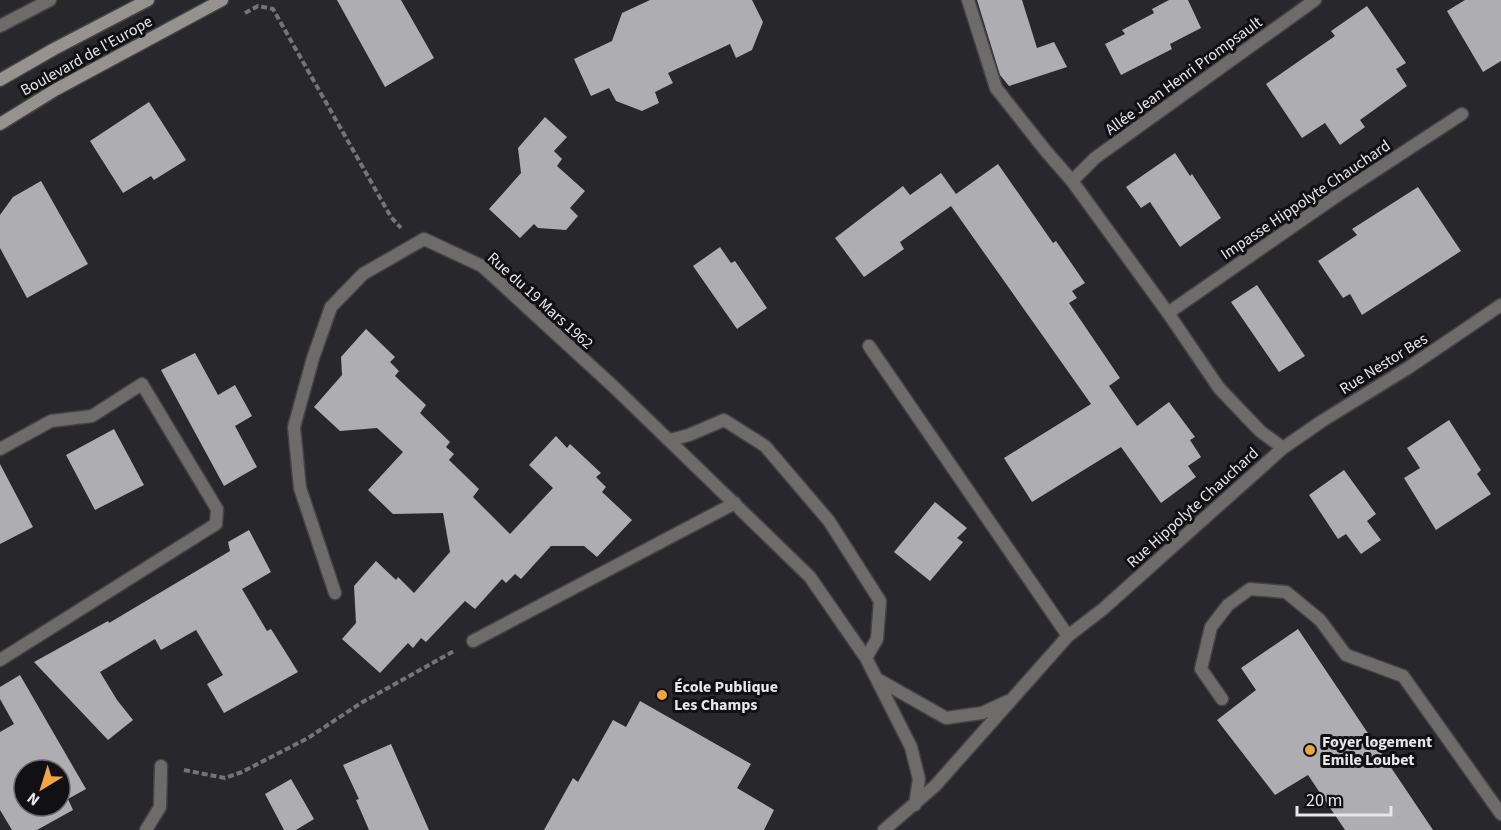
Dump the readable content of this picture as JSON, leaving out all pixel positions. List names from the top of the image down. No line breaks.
{"streets":{"main road":["Boulevard de l'Europe"],"street":["Allée Jean Henri Prompsault","Impasse Hippolyte Chauchard","Rue du 19 Mars 1962","Rue Nestor Bes","Rue Hippolyte Chauchard"]},"crossings":[["Allée Jean Henri Prompsault","Rue Hippolyte Chauchard"],["Impasse Hippolyte Chauchard","Rue Hippolyte Chauchard"],["Rue du 19 Mars 1962","Rue Hippolyte Chauchard"],["Rue Nestor Bes","Rue Hippolyte Chauchard"]],"places":["École Publique Les Champs","Foyer logement Emile Loubet"],"scale_bar":"20 m","north":"bottom left"}
